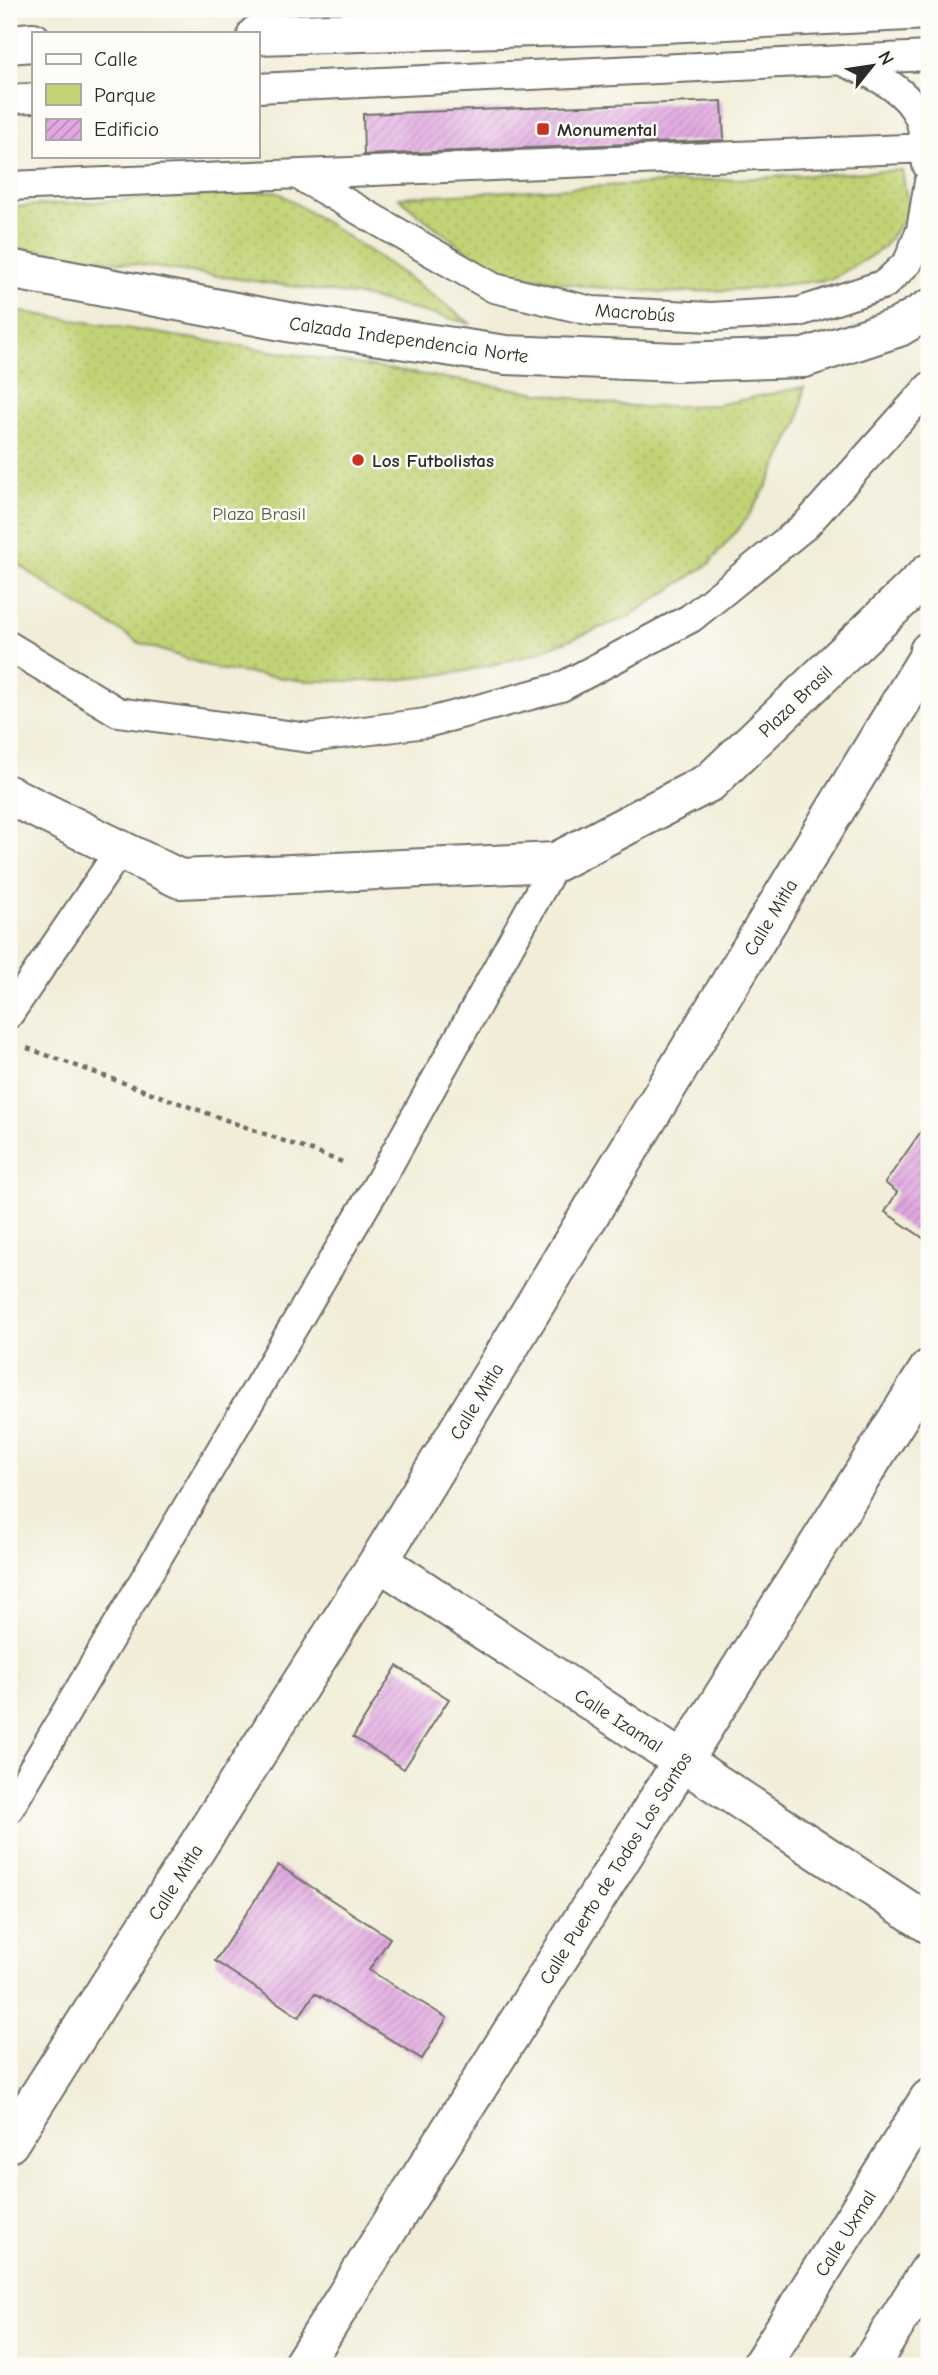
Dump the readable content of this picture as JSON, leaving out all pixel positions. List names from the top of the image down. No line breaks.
{"streets":{"street":["Calzada Independencia Norte","Plaza Brasil","Calle Mitla","Calle Izamal","Calle Puerto de Todos Los Santos","Calle Uxmal"],"lane":["Macrobús"]},"crossings":[["Calle Mitla","Calle Izamal"],["Calle Izamal","Calle Puerto de Todos Los Santos"]],"parks":["Plaza Brasil"],"places":{"transit":["Monumental"],"other":["Los Futbolistas"]},"legend":["Calle","Parque","Edificio"],"north":"top right"}
